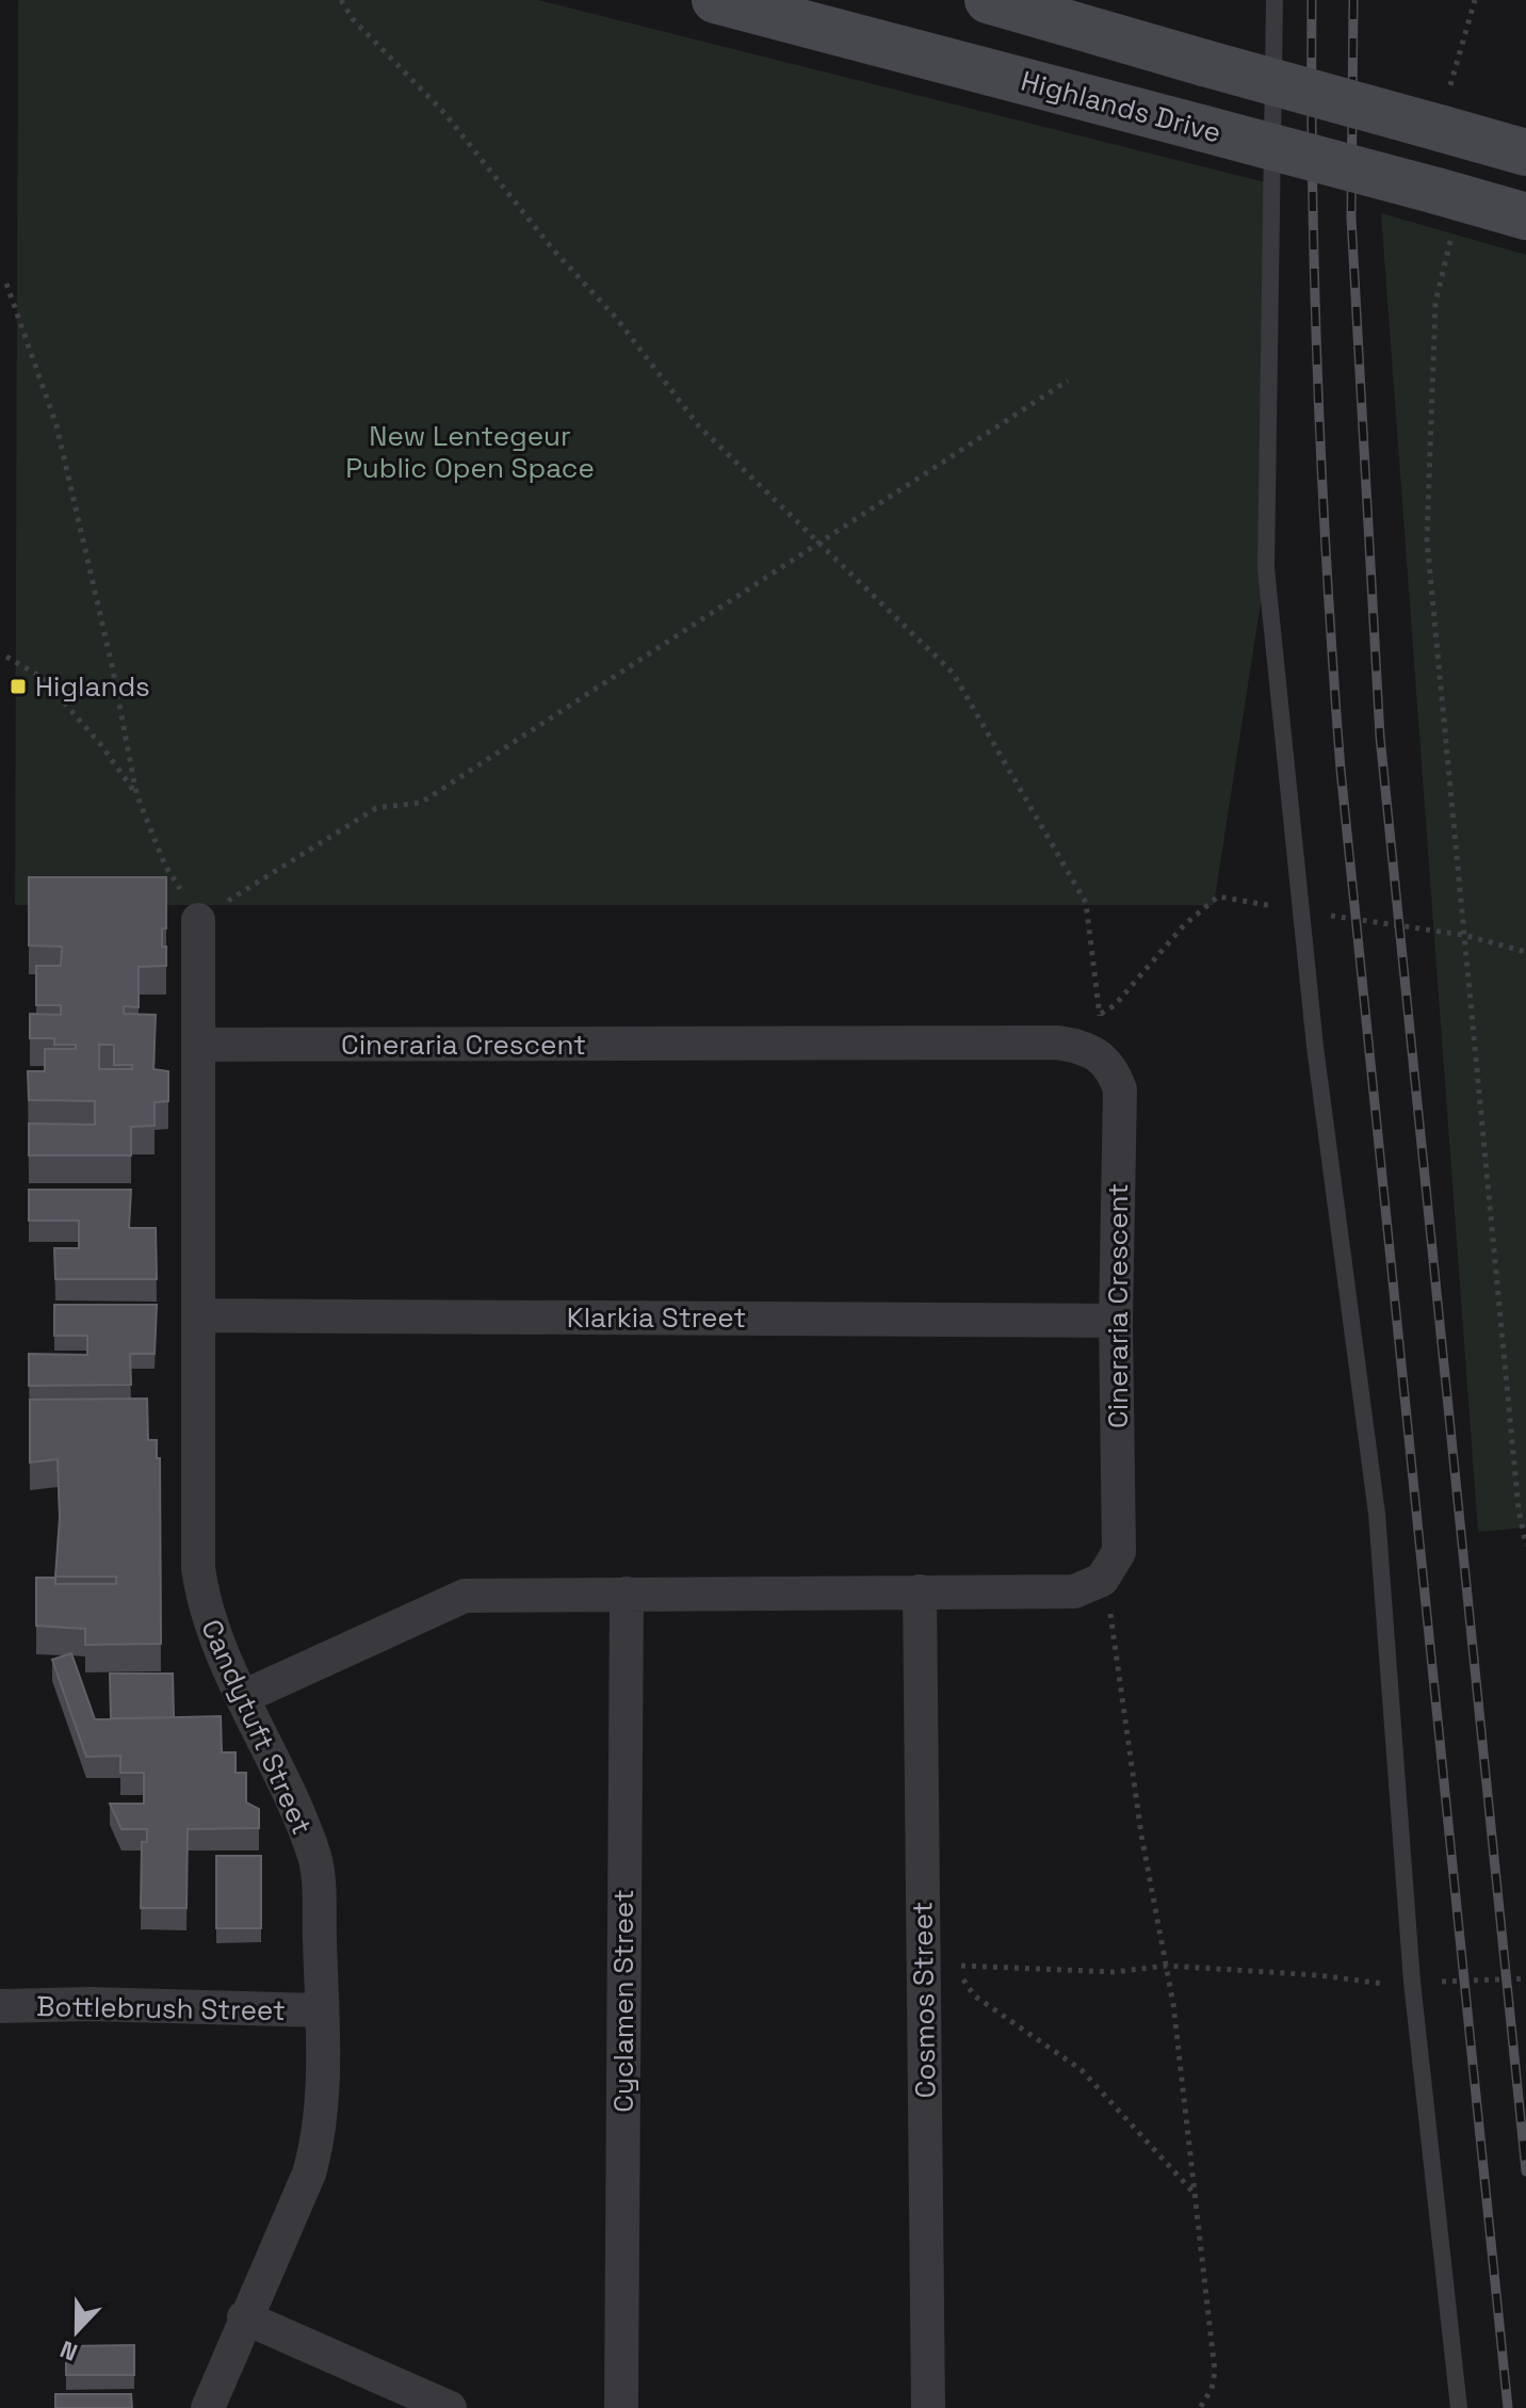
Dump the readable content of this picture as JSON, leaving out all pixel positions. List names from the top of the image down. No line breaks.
{"streets":{"main road":["Highlands Drive"],"street":["Cineraria Crescent","Klarkia Street","Candytuft Street","Cosmos Street","Cyclamen Street","Bottlebrush Street"]},"crossings":[["Cineraria Crescent","Klarkia Street"],["Cineraria Crescent","Candytuft Street"],["Klarkia Street","Candytuft Street"],["Candytuft Street","Bottlebrush Street"]],"parks":["New Lentegeur Public Open Space"],"places":{"transit":["Higlands"]},"north":"bottom"}
